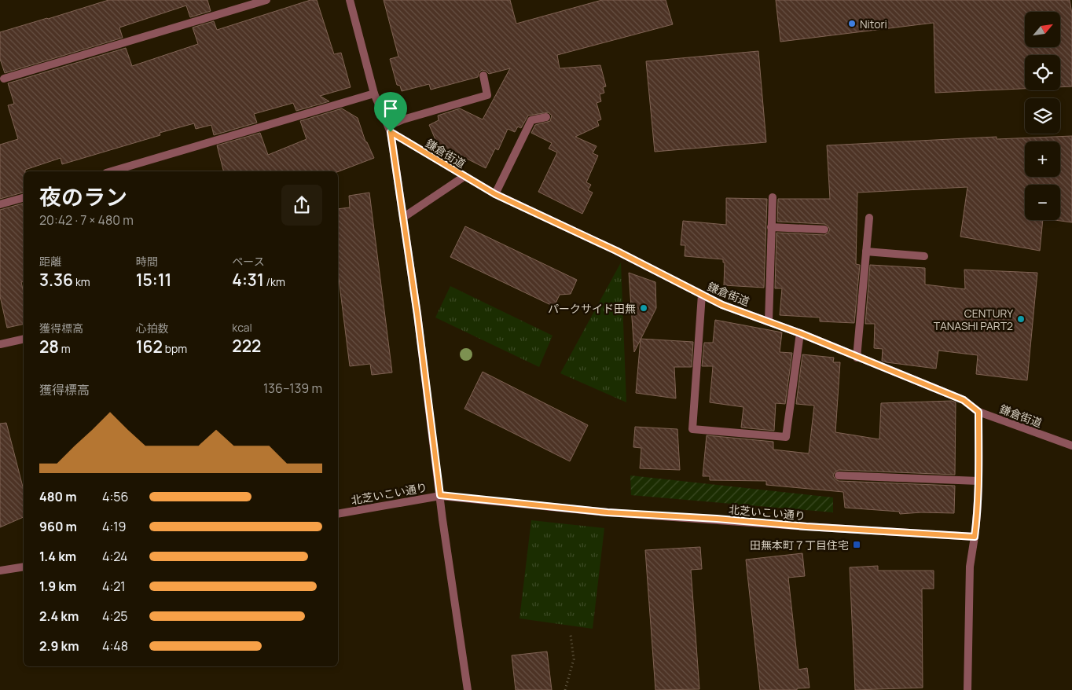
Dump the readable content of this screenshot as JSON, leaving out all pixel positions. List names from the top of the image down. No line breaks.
{"streets":{"street":["鎌倉街道","北芝いこい通り"]},"places":{"other":["Nitori","パークサイド田無","CENTURY TANASHI PART2"],"transit":["田無本町７丁目住宅"]},"north":"top right","page":{"map_buttons":["+","−"],"heading":["夜のラン","20:42 · 7 × 480 m"],"stats":[["距離","3.36 km"],["時間","15:11"],["ペース","4:31 /km"],["獲得標高","28 m"],["心拍数","162 bpm"],["kcal","222"]],"chart":["獲得標高","136–139 m"],"list":[{"name":"480 m","note":"4:56"},{"name":"960 m","note":"4:19"},{"name":"1.4 km","note":"4:24"},{"name":"1.9 km","note":"4:21"},{"name":"2.4 km","note":"4:25"},{"name":"2.9 km","note":"4:48"}]}}
